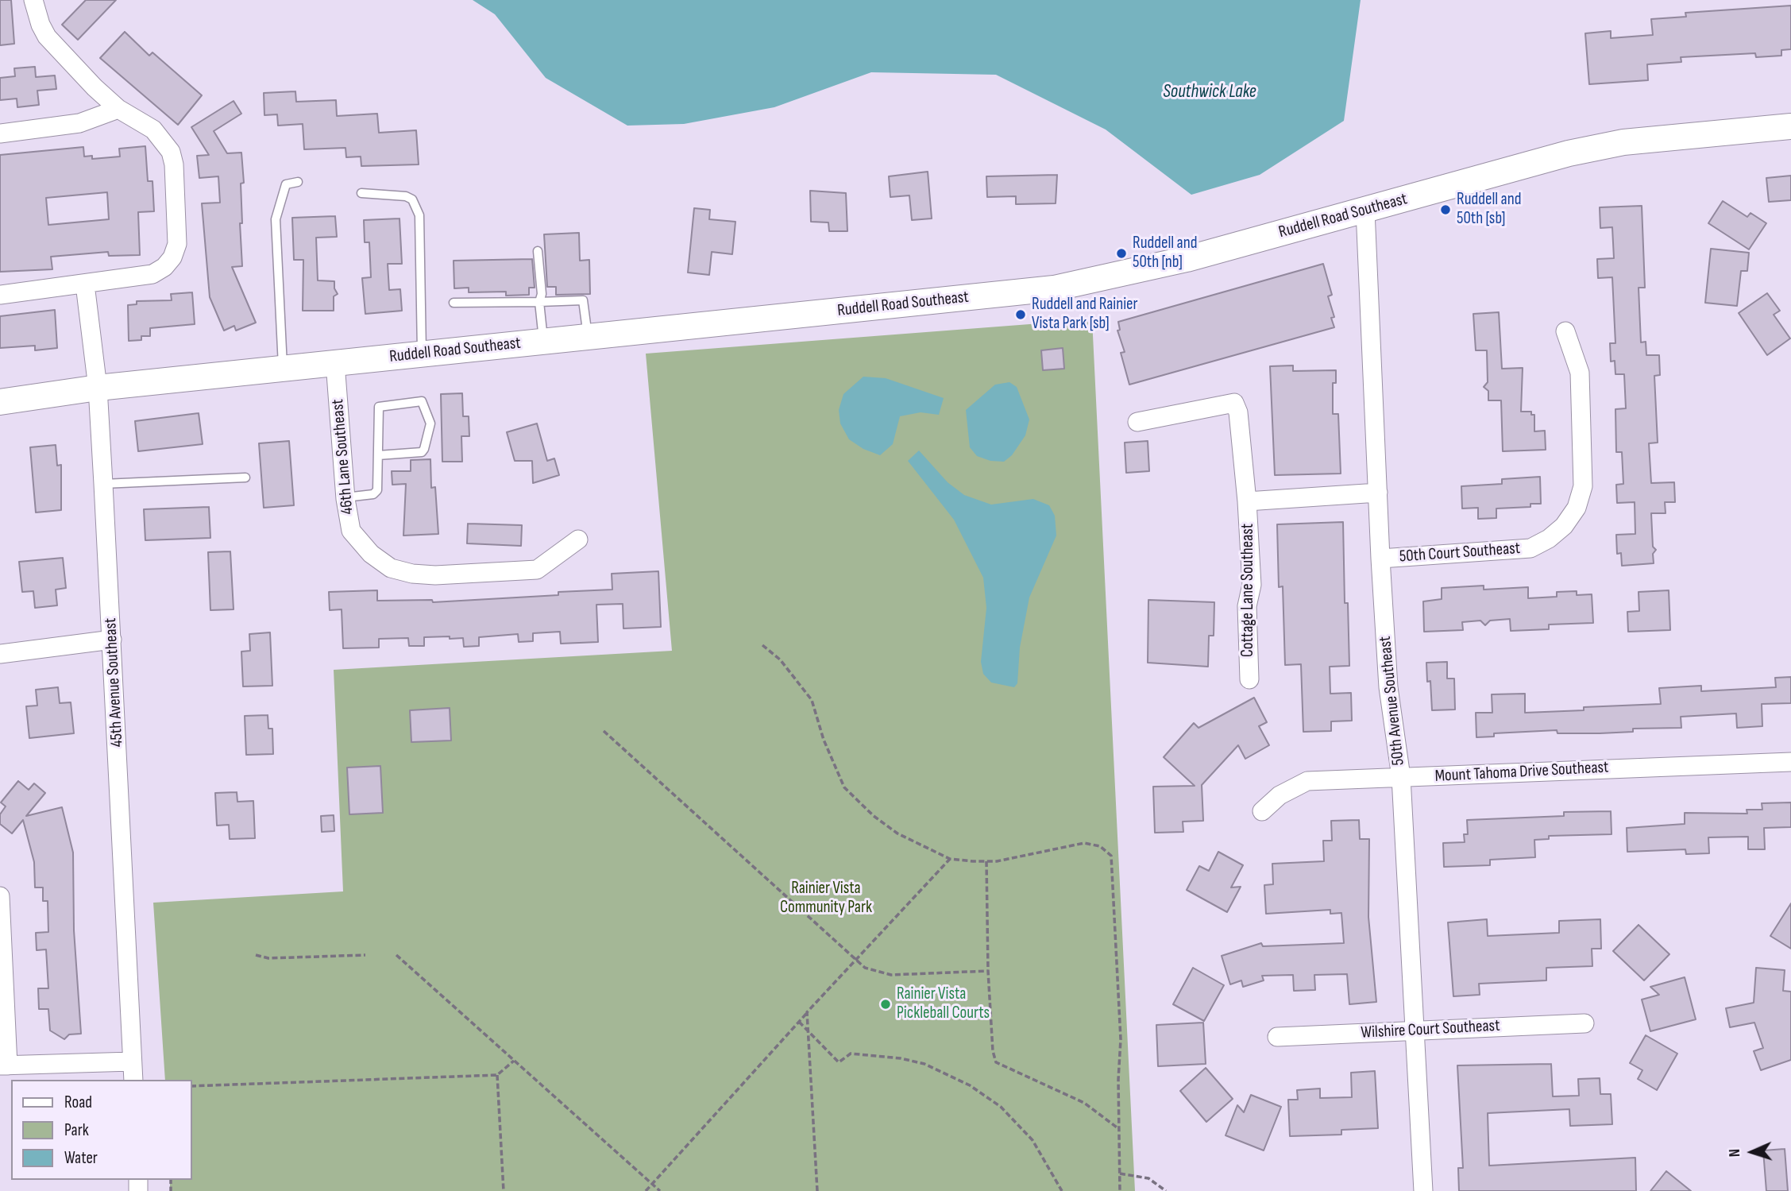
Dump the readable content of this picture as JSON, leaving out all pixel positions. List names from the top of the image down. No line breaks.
{"streets":{"main road":["Ruddell Road Southeast"],"street":["46th Lane Southeast","50th Court Southeast","Cottage Lane Southeast","45th Avenue Southeast","50th Avenue Southeast","Mount Tahoma Drive Southeast","Wilshire Court Southeast"]},"crossings":[["Ruddell Road Southeast","46th Lane Southeast"],["Ruddell Road Southeast","45th Avenue Southeast"],["Ruddell Road Southeast","50th Avenue Southeast"],["50th Court Southeast","50th Avenue Southeast"],["Cottage Lane Southeast","50th Avenue Southeast"],["50th Avenue Southeast","Mount Tahoma Drive Southeast"],["50th Avenue Southeast","Wilshire Court Southeast"]],"water":["Southwick Lake"],"parks":["Rainier Vista Community Park"],"places":["Ruddell and 50th [sb]","Ruddell and 50th [nb]","Ruddell and Rainier Vista Park [sb]","Rainier Vista Pickleball Courts"],"legend":["Road","Park","Water"],"north":"left"}
